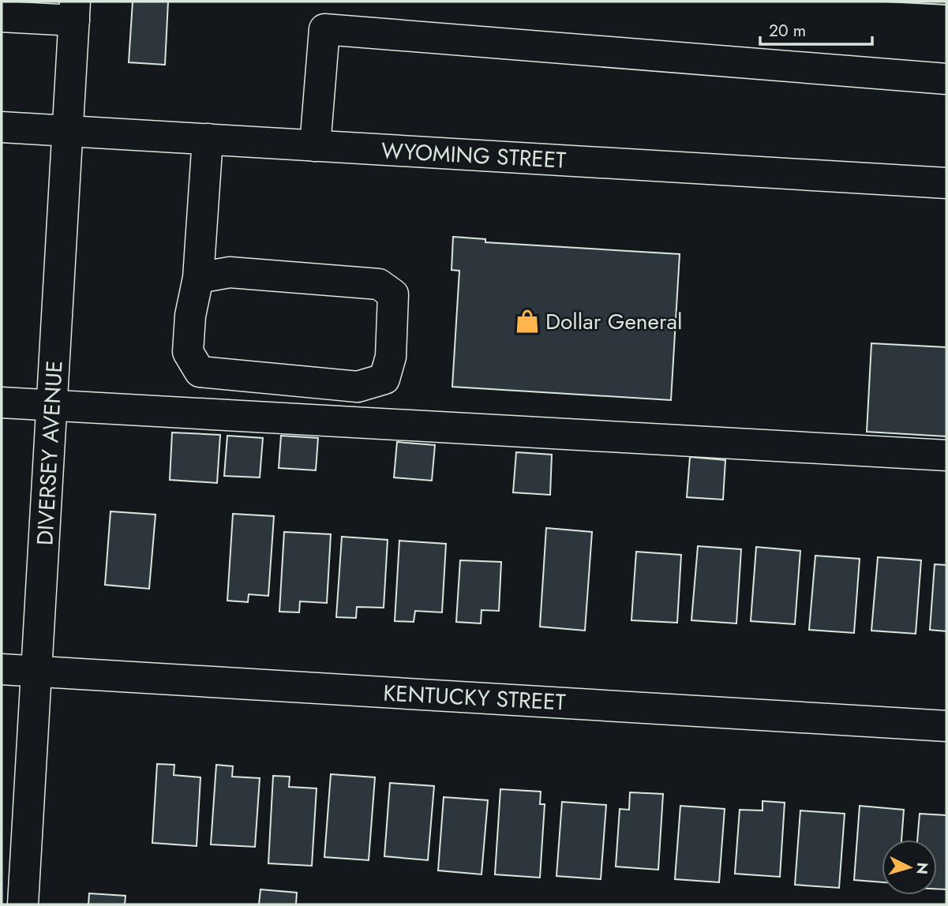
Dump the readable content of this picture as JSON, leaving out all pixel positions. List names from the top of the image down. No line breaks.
{"streets":{"street":["WYOMING STREET","DIVERSEY AVENUE","KENTUCKY STREET"]},"crossings":[["WYOMING STREET","DIVERSEY AVENUE"],["DIVERSEY AVENUE","KENTUCKY STREET"]],"places":{"shop":["Dollar General"]},"scale_bar":"20 m","north":"right"}
